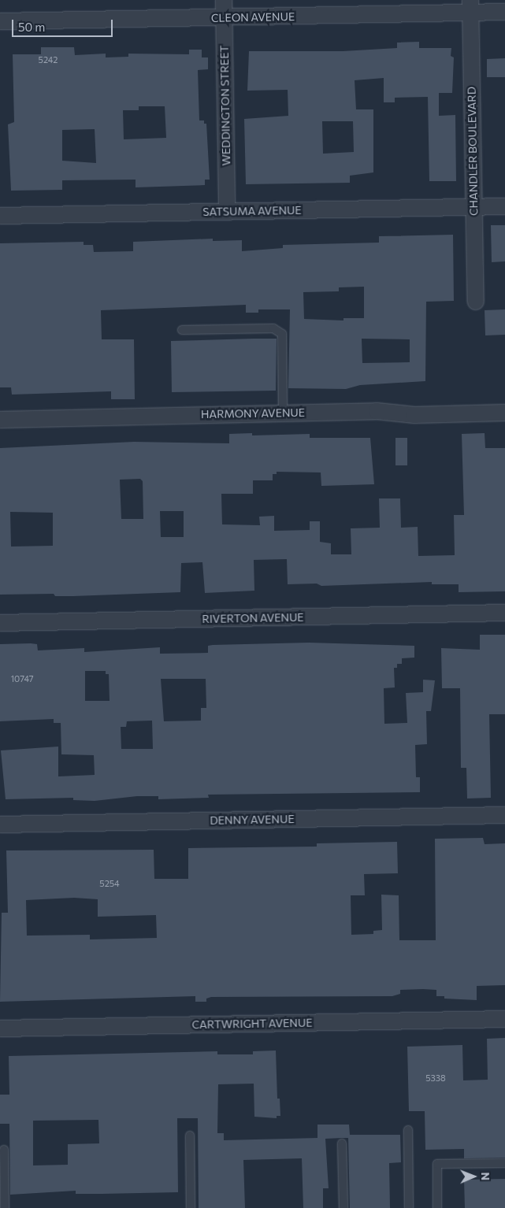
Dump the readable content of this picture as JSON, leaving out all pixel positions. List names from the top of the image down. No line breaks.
{"streets":{"street":["CLEON AVENUE","WEDDINGTON STREET","CHANDLER BOULEVARD","SATSUMA AVENUE","HARMONY AVENUE","RIVERTON AVENUE","DENNY AVENUE","CARTWRIGHT AVENUE"]},"crossings":[["CLEON AVENUE","WEDDINGTON STREET"],["CLEON AVENUE","CHANDLER BOULEVARD"],["WEDDINGTON STREET","SATSUMA AVENUE"],["CHANDLER BOULEVARD","SATSUMA AVENUE"]],"house_numbers":["5242","10747","5254","5338"],"scale_bar":"50 m","north":"right"}
